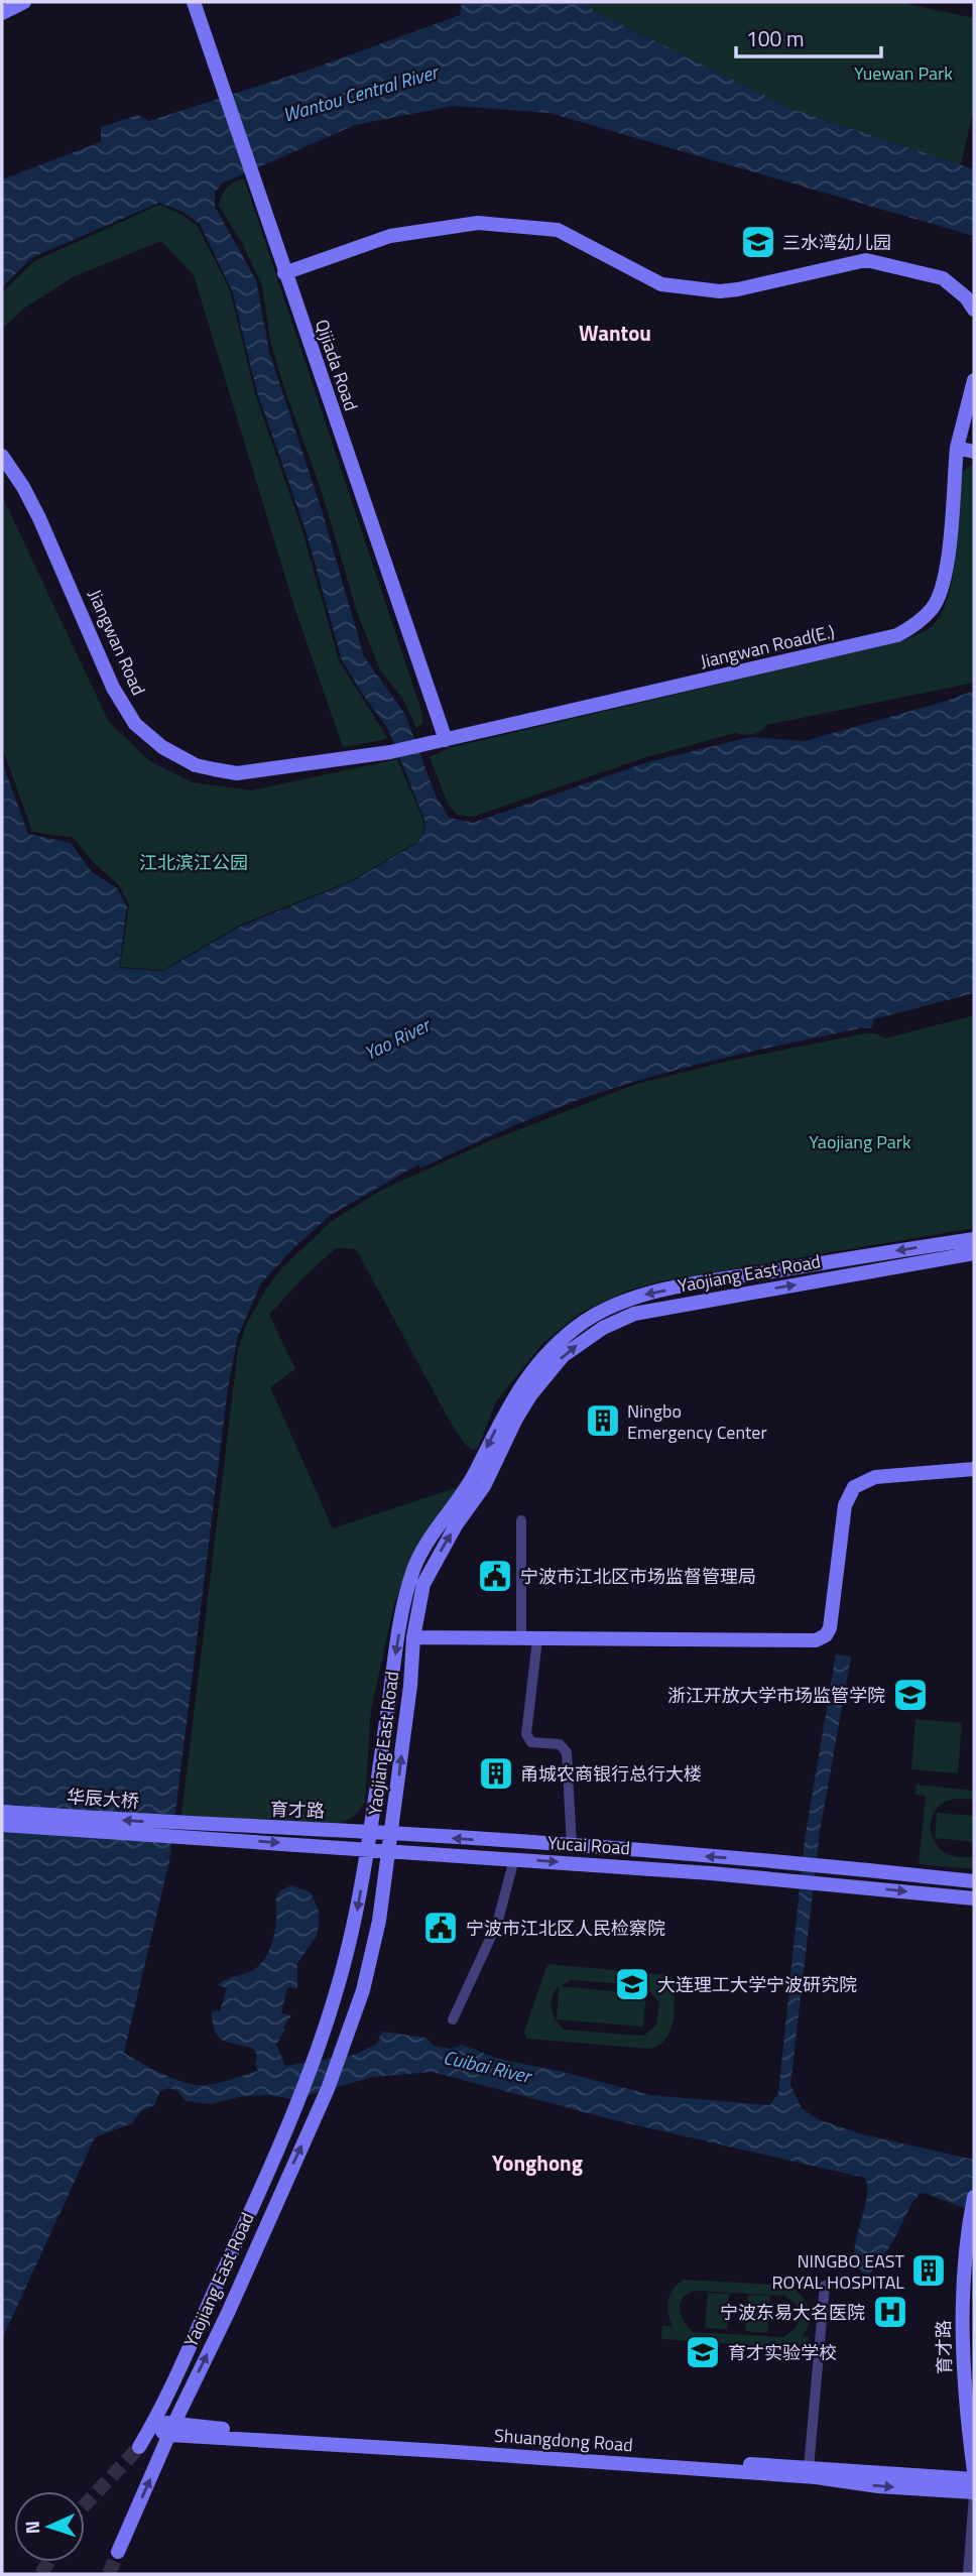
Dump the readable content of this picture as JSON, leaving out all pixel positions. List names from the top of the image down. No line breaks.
{"streets":{"main road":["Qijiada Road","Jiangwan Road","Jiangwan Road(E.)","Yaojiang East Road","华辰大桥","育才路","Yucai Road","Shuangdong Road"]},"crossings":[["Qijiada Road","Jiangwan Road(E.)"],["Jiangwan Road","Jiangwan Road(E.)"],["Yaojiang East Road","育才路"],["Yaojiang East Road","Yucai Road"],["Yaojiang East Road","Shuangdong Road"],["华辰大桥","育才路"],["华辰大桥","Yucai Road"],["育才路","Yucai Road"]],"districts":["Wantou","Yonghong"],"water":["Wantou Central River","Yao River","Cuibai River"],"parks":["Yuewan Park","江北滨江公园","Yaojiang Park"],"places":{"school or university":["三水湾幼儿园","浙江开放大学市场监管学院","大连理工大学宁波研究院","育才实验学校"],"building":["Ningbo Emergency Center","甬城农商银行总行大楼","NINGBO EAST ROYAL HOSPITAL"],"public building":["宁波市江北区市场监督管理局","宁波市江北区人民检察院"],"hospital":["宁波东易大名医院"]},"scale_bar":"100 m","north":"left"}
